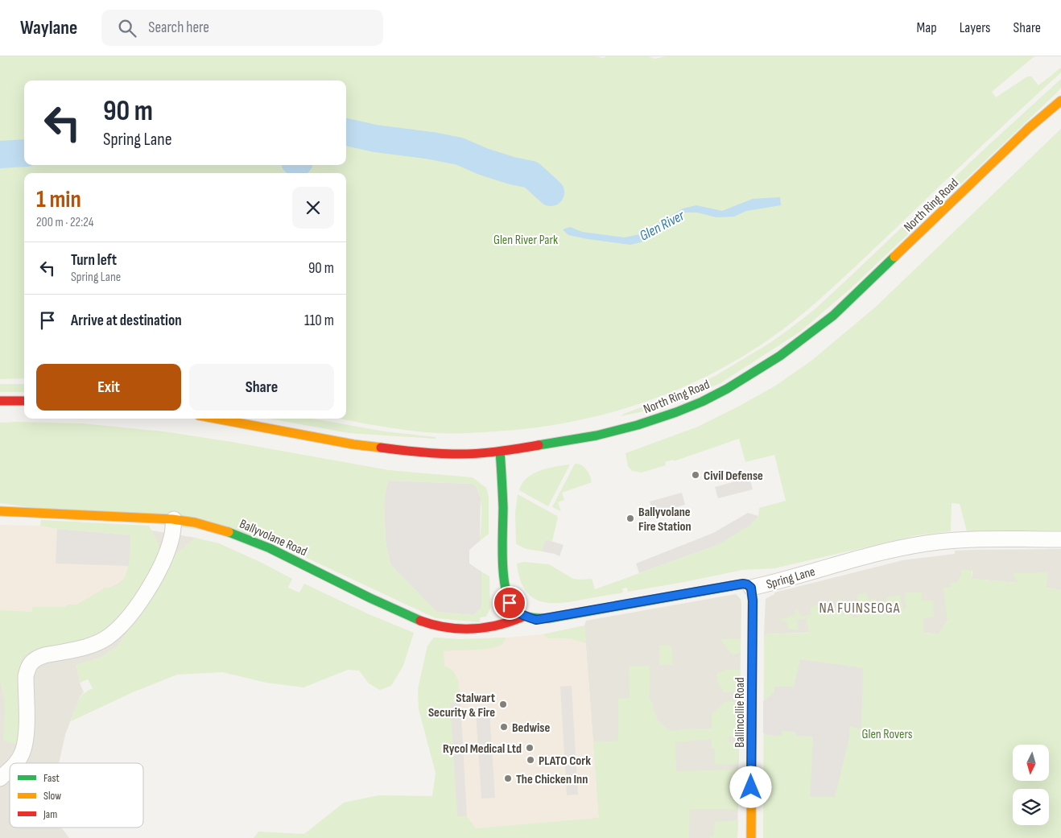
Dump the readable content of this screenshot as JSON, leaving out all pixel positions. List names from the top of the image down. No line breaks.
{"streets":{"street":["North Ring Road","Ballyvolane Road","Spring Lane","Ballincollie Road"]},"crossings":[["Ballyvolane Road","Spring Lane"],["Spring Lane","Ballincollie Road"]],"districts":["NA FUINSEOGA"],"water":["Glen River"],"parks":["Glen River Park","Glen Rovers"],"places":["Civil Defense","Ballyvolane Fire Station","Stalwart Security & Fire","Bedwise","Rycol Medical Ltd","PLATO Cork","The Chicken Inn"],"legend":["Fast","Slow","Jam"],"north":"bottom","page":{"header":"Waylane","search":"Search here","nav":["Map","Layers","Share"],"turn":["90 m","Spring Lane"],"heading":["1 min","200 m · 22:24"],"list":[{"name":"Turn left","note":"Spring Lane","value":"90 m"},{"name":"Arrive at destination","value":"110 m"}],"buttons":["Exit","Share"]}}
